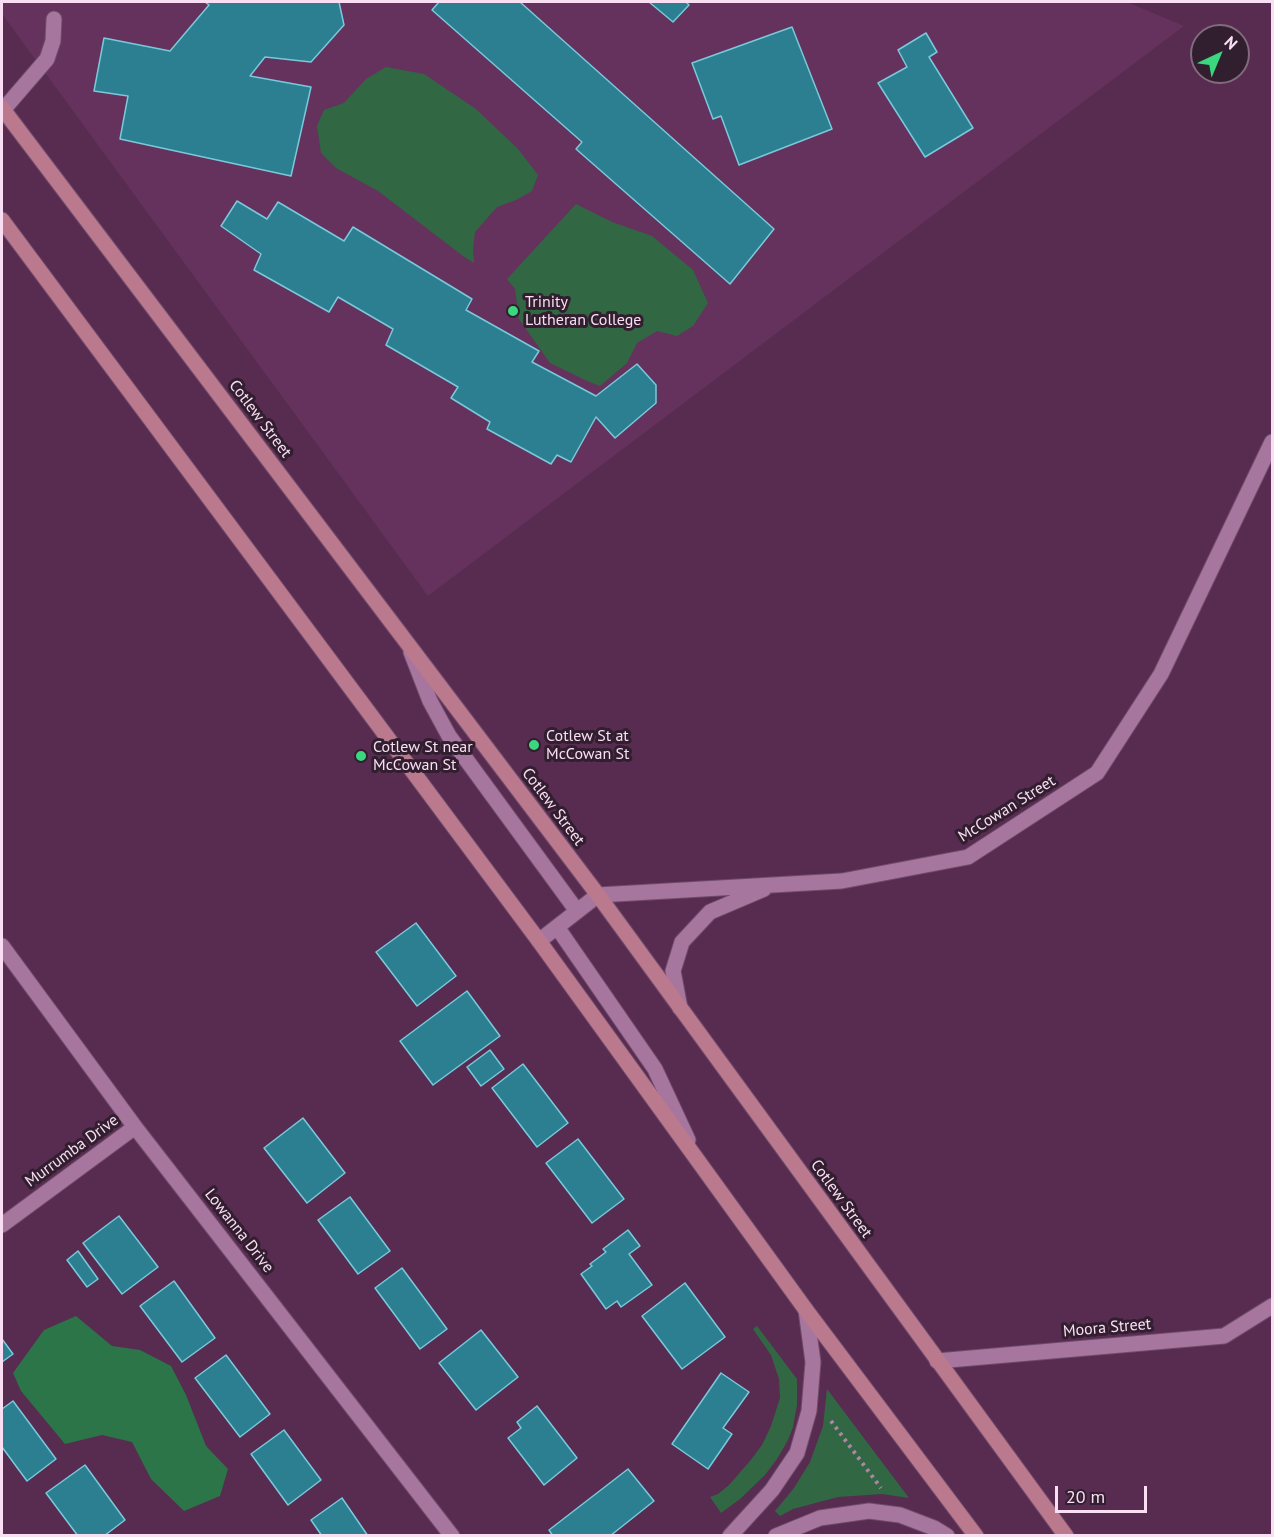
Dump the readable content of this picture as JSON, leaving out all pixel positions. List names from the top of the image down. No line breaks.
{"streets":{"main road":["Cotlew Street"],"street":["McCowan Street","Murrumba Drive","Lowanna Drive","Moora Street"]},"crossings":[["Cotlew Street","McCowan Street"],["Cotlew Street","Moora Street"],["Murrumba Drive","Lowanna Drive"]],"places":["Trinity Lutheran College","Cotlew St at McCowan St","Cotlew St near McCowan St"],"scale_bar":"20 m","north":"top right"}
